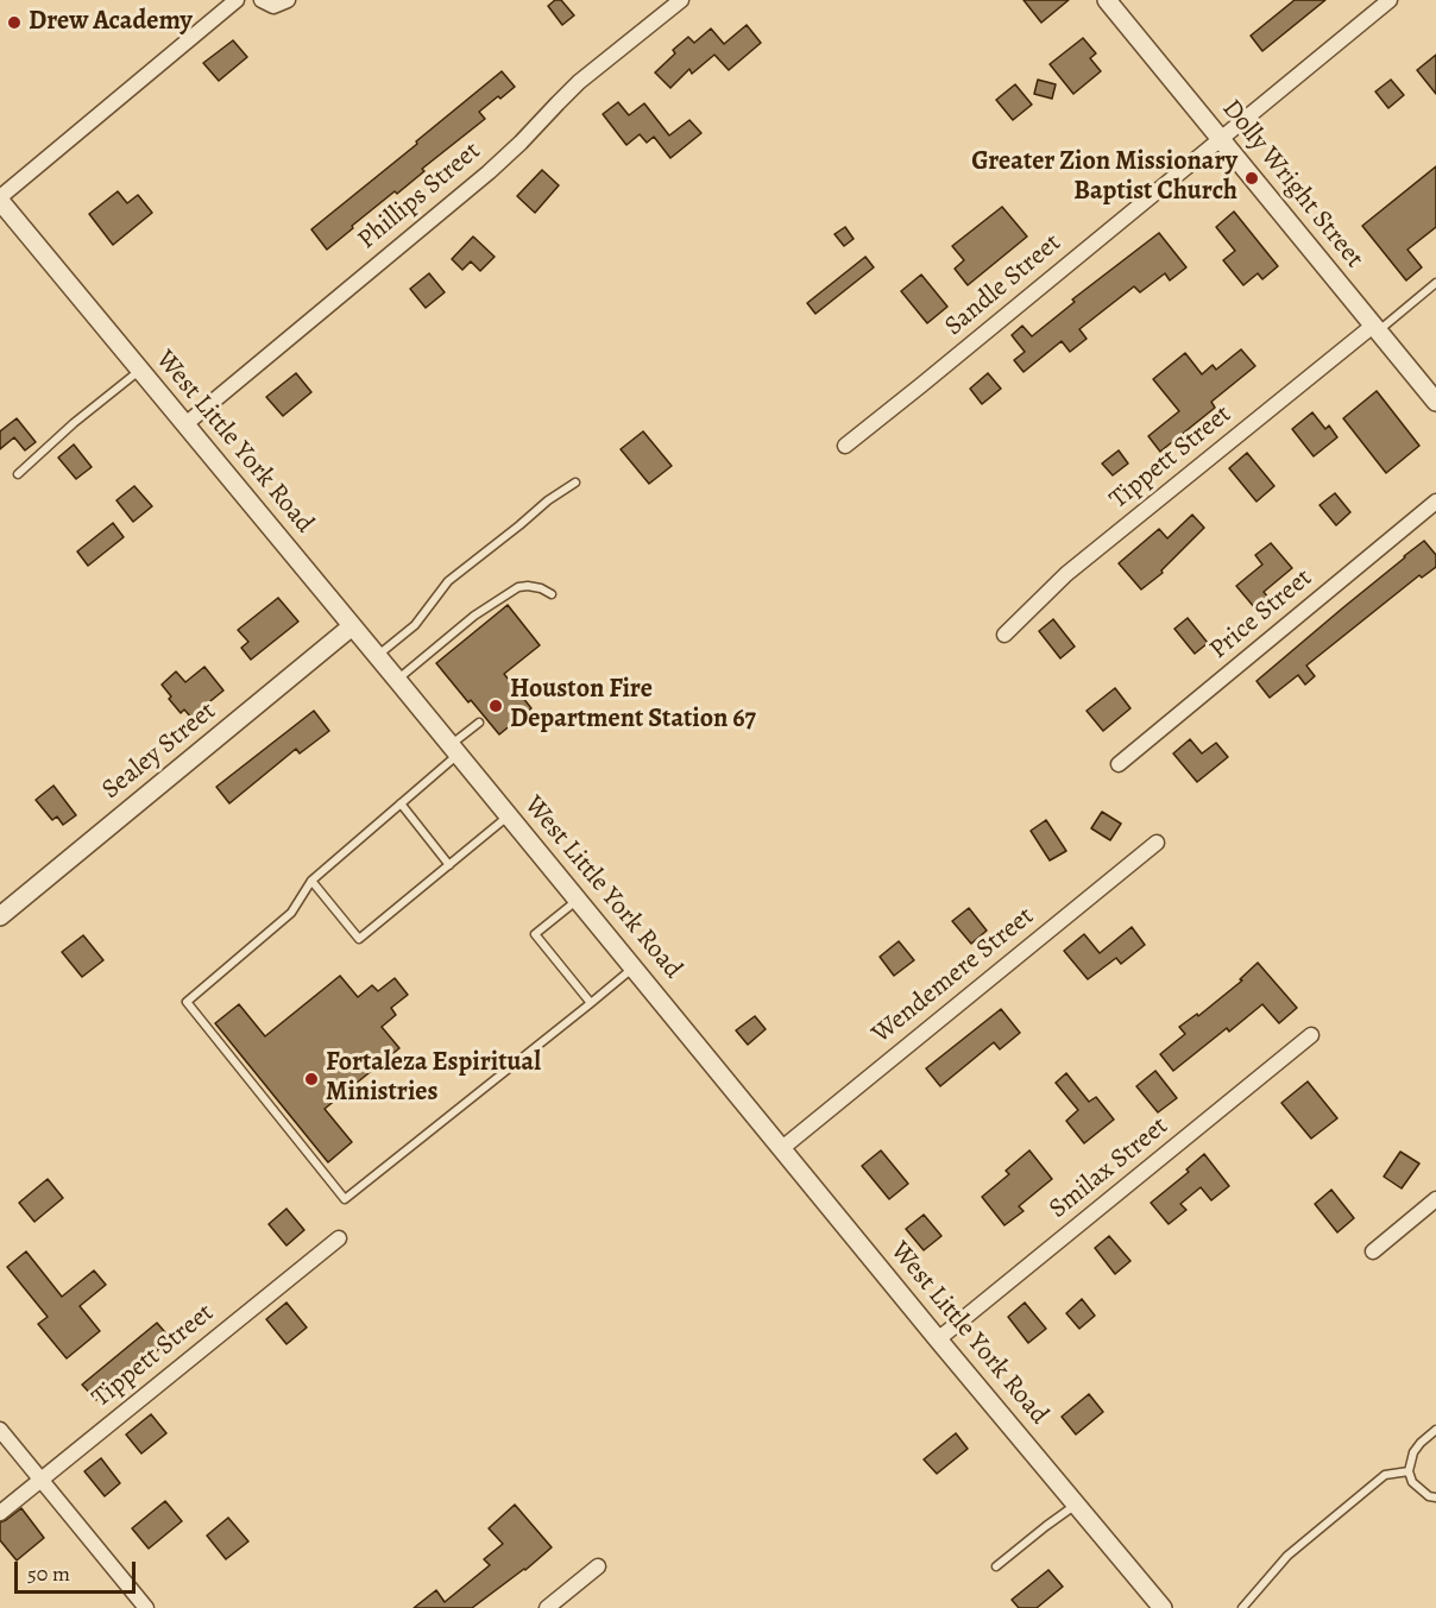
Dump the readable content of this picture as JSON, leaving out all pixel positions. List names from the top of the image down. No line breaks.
{"streets":{"street":["Dolly Wright Street","Phillips Street","Sandle Street","West Little York Road","Tippett Street","Price Street","Sealey Street","Wendemere Street","Smilax Street"]},"crossings":[["Dolly Wright Street","Sandle Street"],["Dolly Wright Street","Tippett Street"],["Phillips Street","West Little York Road"],["West Little York Road","Sealey Street"],["West Little York Road","Wendemere Street"],["West Little York Road","Smilax Street"]],"places":["Drew Academy","Greater Zion Missionary Baptist Church","Houston Fire Department Station 67","Fortaleza Espiritual Ministries"],"scale_bar":"50 m"}
